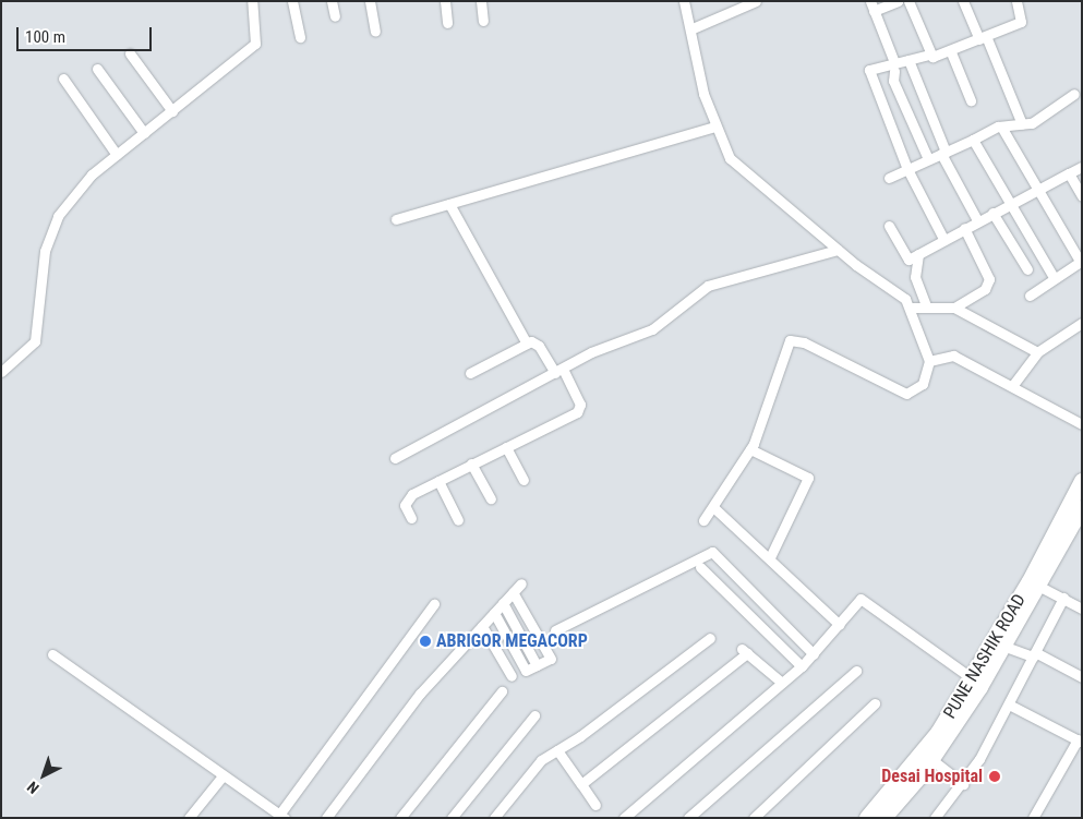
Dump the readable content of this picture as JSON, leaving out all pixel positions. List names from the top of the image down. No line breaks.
{"streets":{"highway":["PUNE NASHIK ROAD"]},"places":["ABRIGOR MEGACORP","Desai Hospital"],"scale_bar":"100 m","north":"bottom left"}
